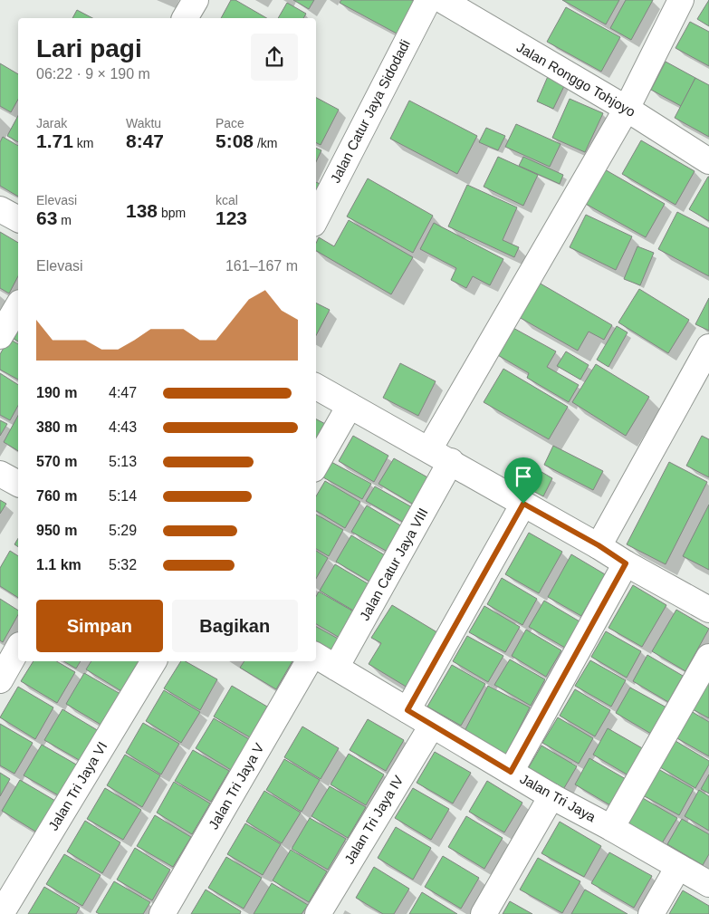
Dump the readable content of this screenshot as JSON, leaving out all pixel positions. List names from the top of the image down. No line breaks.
{"streets":{"street":["Jalan Ronggo Tohjoyo","Jalan Catur Jaya Sidodadi","Jalan Catur Jaya VIII","Jalan Tri Jaya VI","Jalan Tri Jaya V","Jalan Tri Jaya","Jalan Tri Jaya IV"]},"crossings":[["Jalan Catur Jaya VIII","Jalan Tri Jaya"],["Jalan Tri Jaya","Jalan Tri Jaya IV"]],"page":{"heading":["Lari pagi","06:22 · 9 × 190 m"],"stats":[["Jarak","1.71 km"],["Waktu","8:47"],["Pace","5:08 /km"],["Elevasi","63 m"],["138 bpm"],["kcal","123"]],"chart":["Elevasi","161–167 m"],"list":[{"name":"190 m","note":"4:47"},{"name":"380 m","note":"4:43"},{"name":"570 m","note":"5:13"},{"name":"760 m","note":"5:14"},{"name":"950 m","note":"5:29"},{"name":"1.1 km","note":"5:32"}],"buttons":["Simpan","Bagikan"]}}
